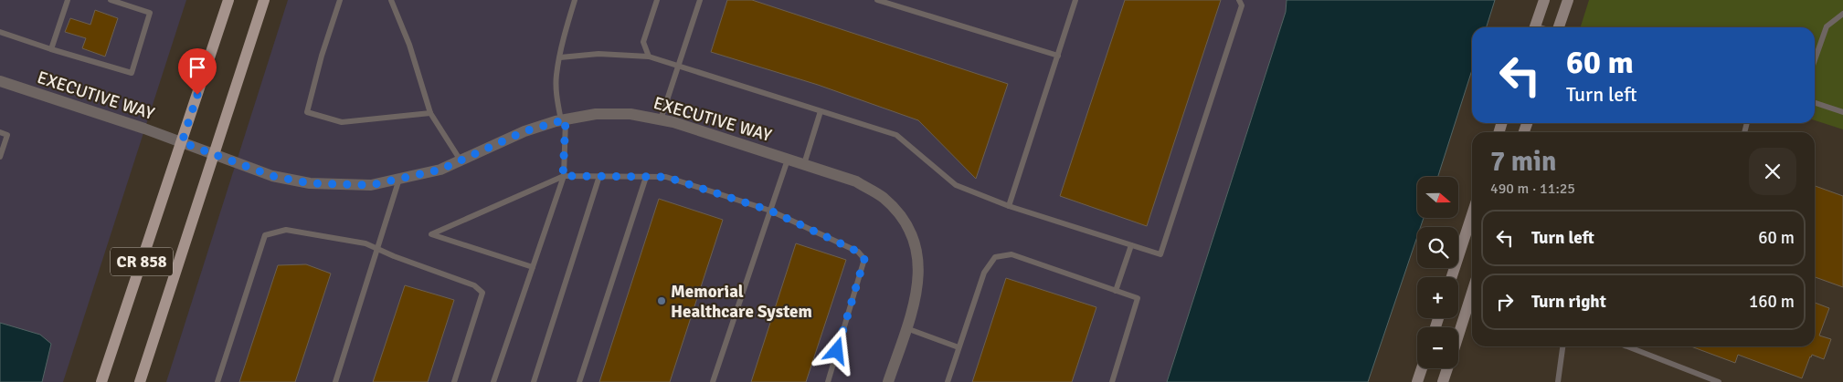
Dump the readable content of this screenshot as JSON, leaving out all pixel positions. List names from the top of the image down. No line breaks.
{"streets":{"main road":["CR 858"],"street":["EXECUTIVE WAY"]},"crossings":[["EXECUTIVE WAY","CR 858"]],"places":["Memorial Healthcare System"],"north":"right","page":{"turn":["60 m","Turn left"],"heading":["7 min","490 m · 11:25"],"map_buttons":["+","−"],"list":[{"name":"Turn left","value":"60 m"},{"name":"Turn right","value":"160 m"}]}}
